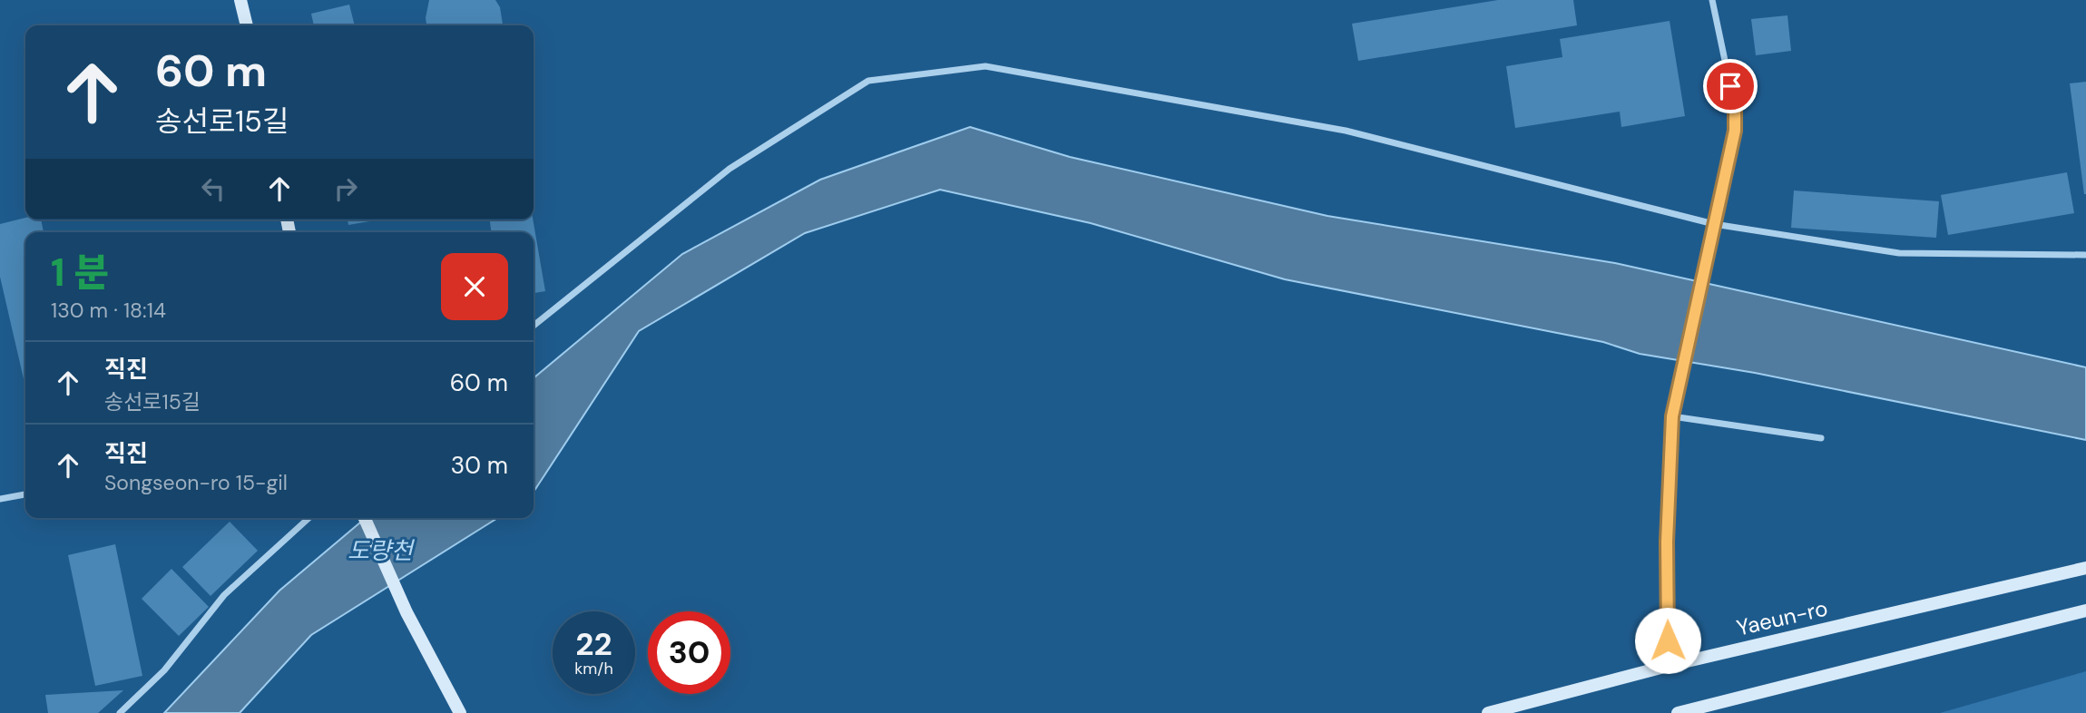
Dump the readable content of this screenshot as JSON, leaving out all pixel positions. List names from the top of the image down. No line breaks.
{"streets":{"street":["Yaeun-ro"]},"water":["도량천"],"page":{"turn":["60 m","송선로15길"],"heading":["1 분","130 m · 18:14"],"list":[{"name":"직진","note":"송선로15길","value":"60 m"},{"name":"직진","note":"Songseon-ro 15-gil","value":"30 m"}],"speed":"22 km/h","limit":"30"}}
